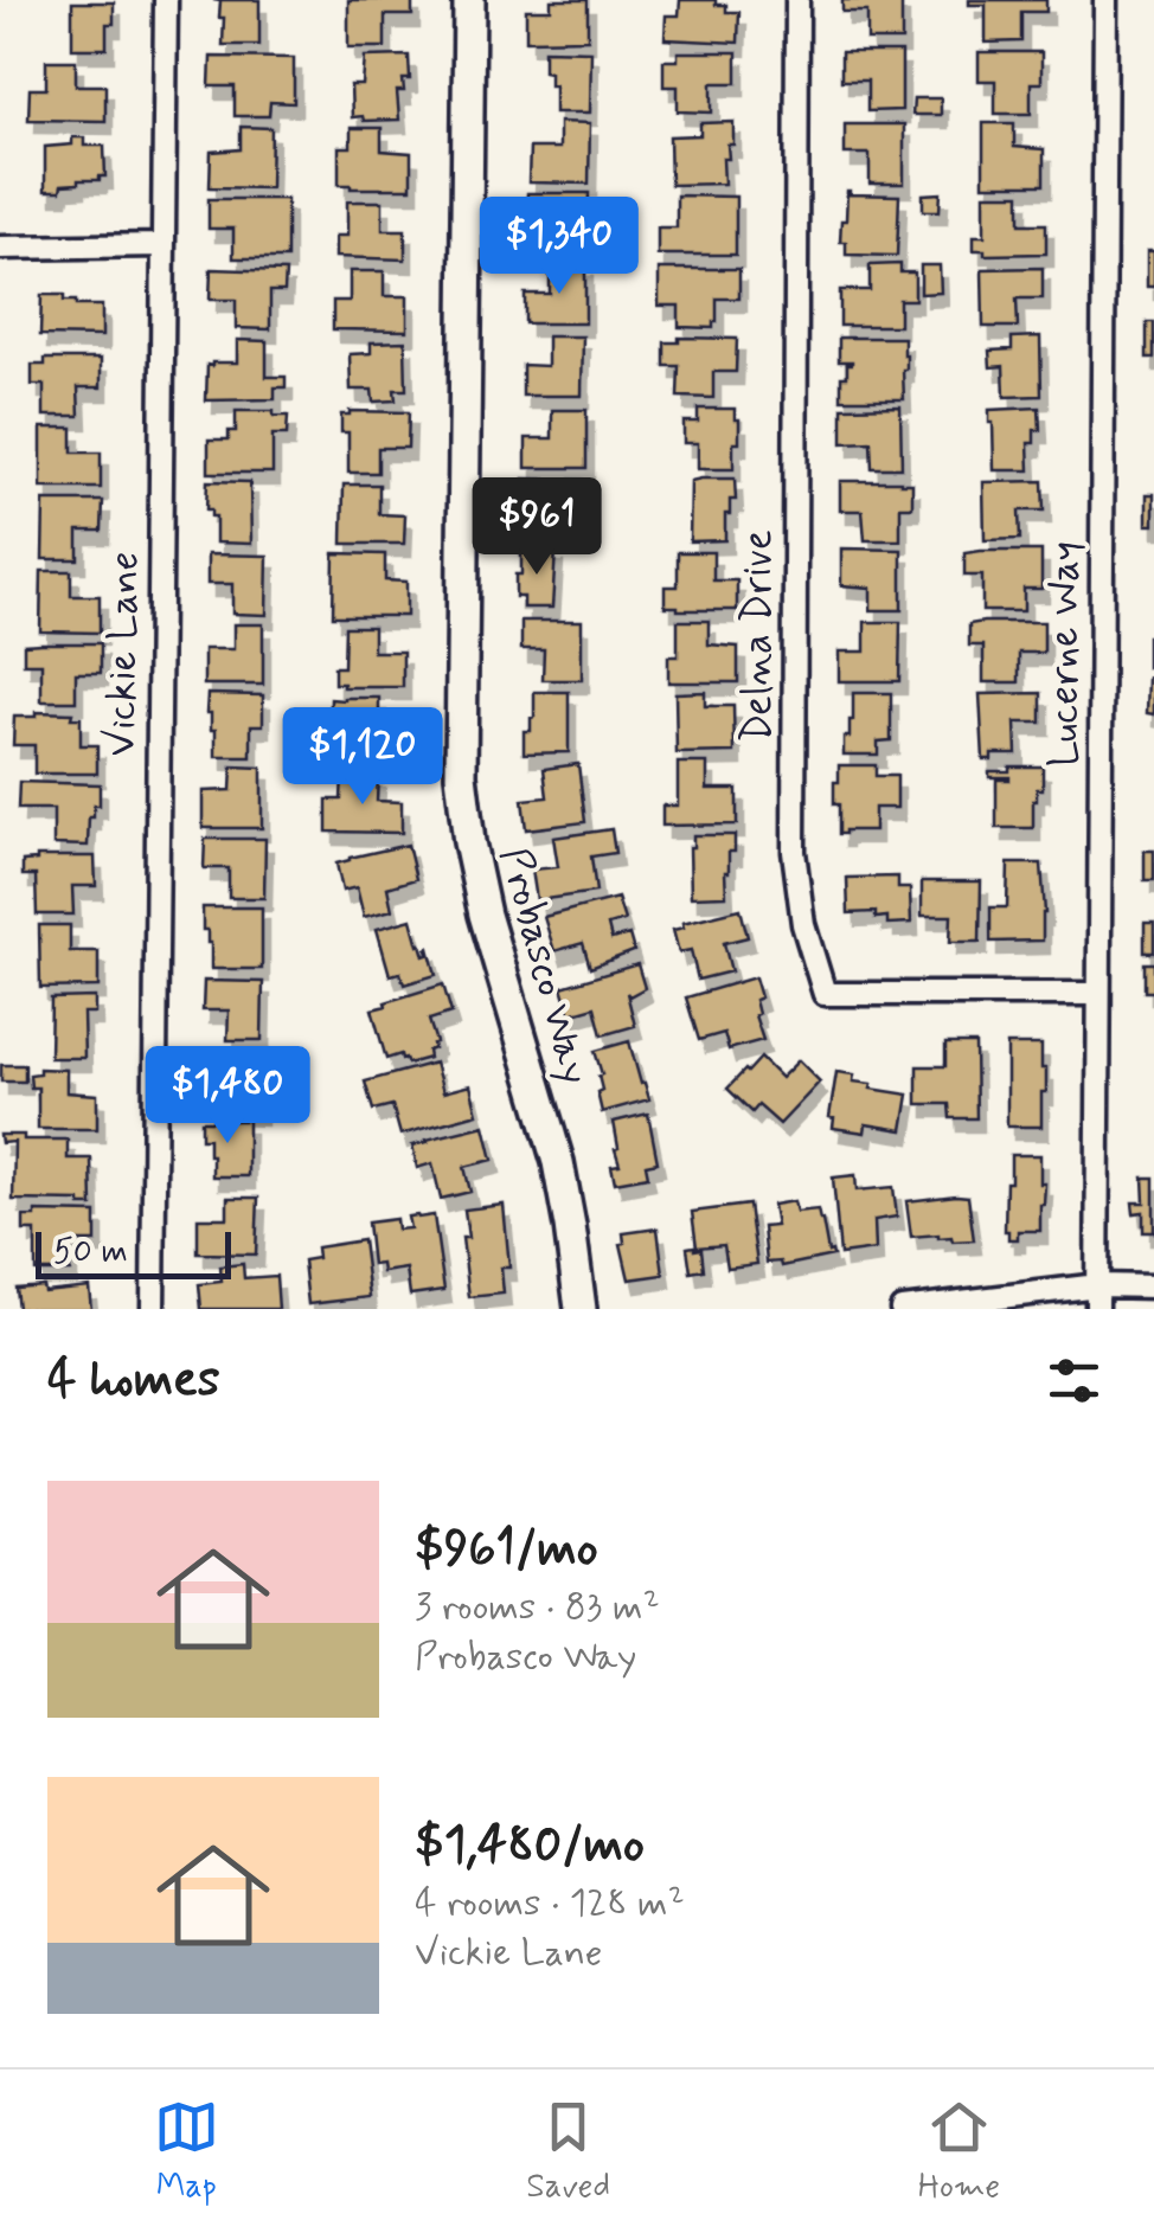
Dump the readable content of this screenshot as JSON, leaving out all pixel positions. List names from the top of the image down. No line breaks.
{"streets":{"street":["Delna Drive","Vickie Lane","Lucerne Way","Probasco Way"]},"crossings":[["Delna Drive","Lucerne Way"]],"scale_bar":"50 m","page":{"price":["$1,340","$961","$1,120","$1,480"],"scale":"50 m","heading":"4 homes","list":[{"name":"$961/mo","note":"3 rooms · 83 m² · Probasco Way"},{"name":"$1,480/mo","note":"4 rooms · 128 m² · Vickie Lane"}],"tabs":["Map","Saved","Home"]}}
